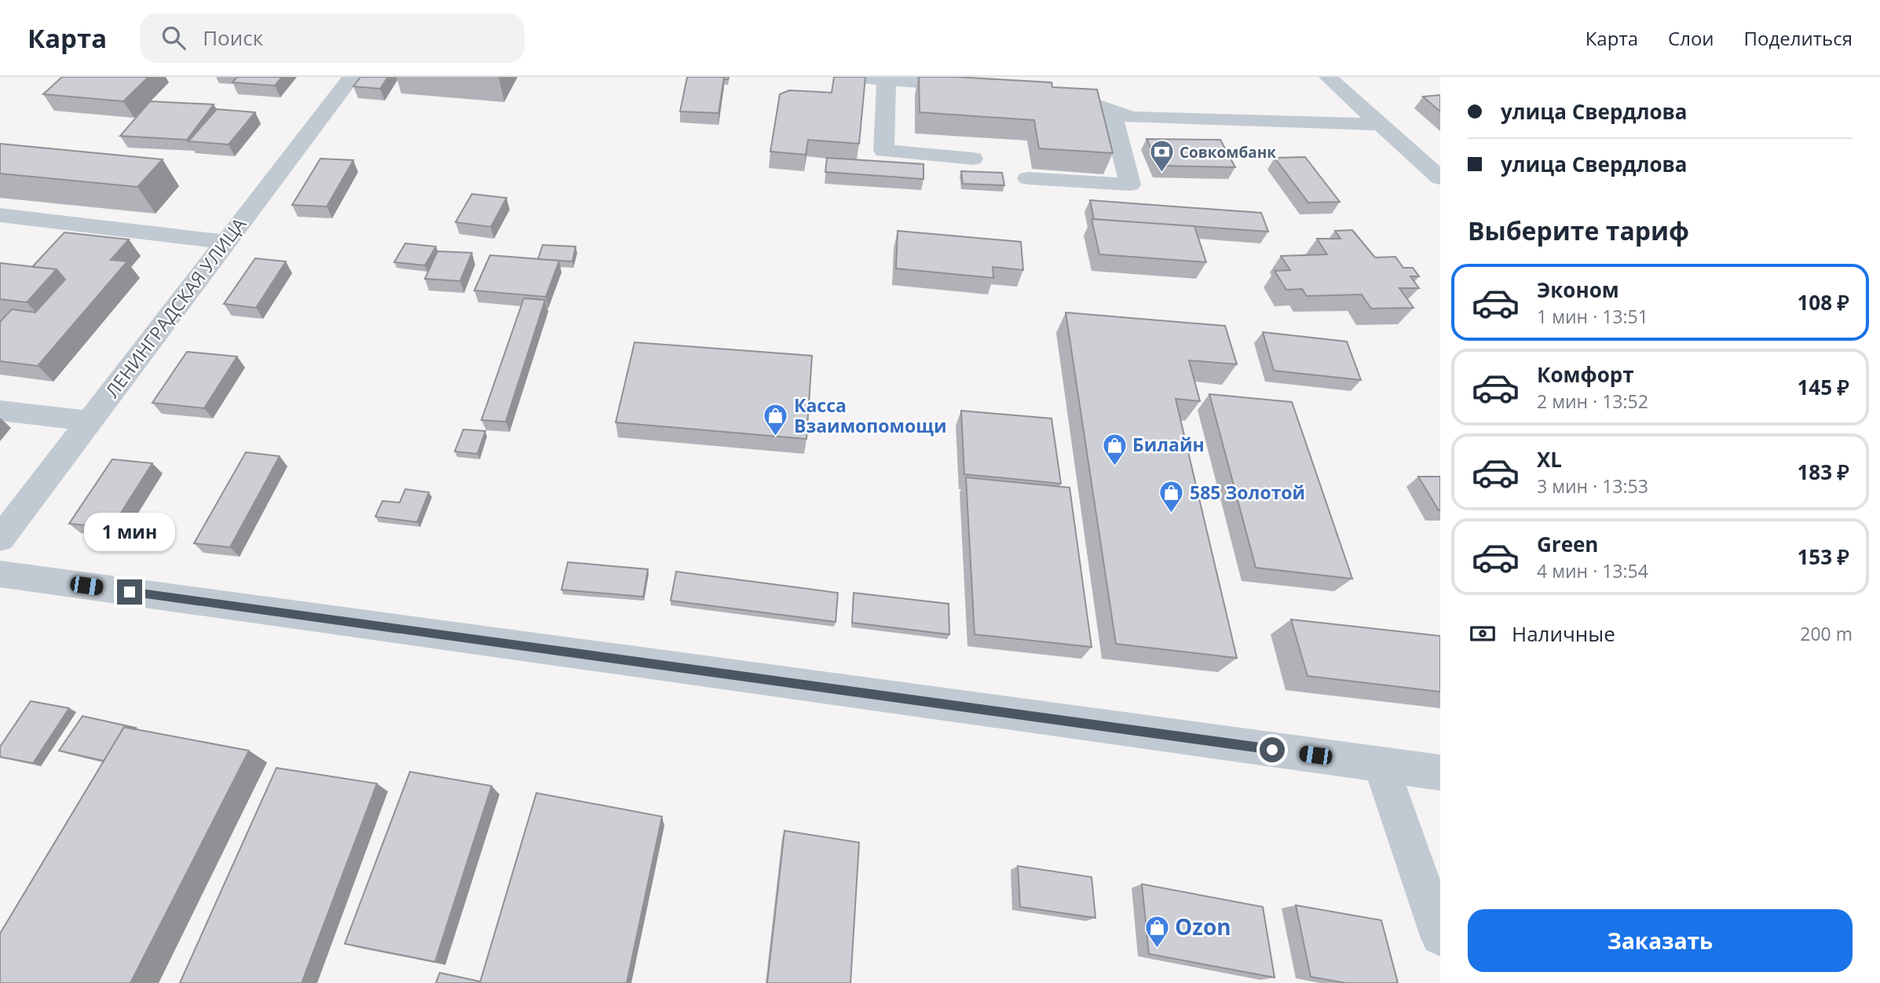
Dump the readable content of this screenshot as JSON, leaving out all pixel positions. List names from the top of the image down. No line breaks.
{"streets":{"street":["ЛЕНИНГРАДСКАЯ УЛИЦА"]},"places":{"bank":["Совкомбанк"],"shop":["Касса Взаимопомощи","Билайн","585 Золотой","Ozon"]},"page":{"header":"Карта","search":"Поиск","nav":["Карта","Слои","Поделиться"],"banner":["улица Свердлова","улица Свердлова"],"heading":"Выберите тариф","list":[{"name":"Эконом","note":"1 мин · 13:51","value":"108 ₽"},{"name":"Комфорт","note":"2 мин · 13:52","value":"145 ₽"},{"name":"XL","note":"3 мин · 13:53","value":"183 ₽"},{"name":"Green","note":"4 мин · 13:54","value":"153 ₽"}],"bubble":"1 мин","pay":["Наличные","200 m"],"buttons":"Заказать"}}
